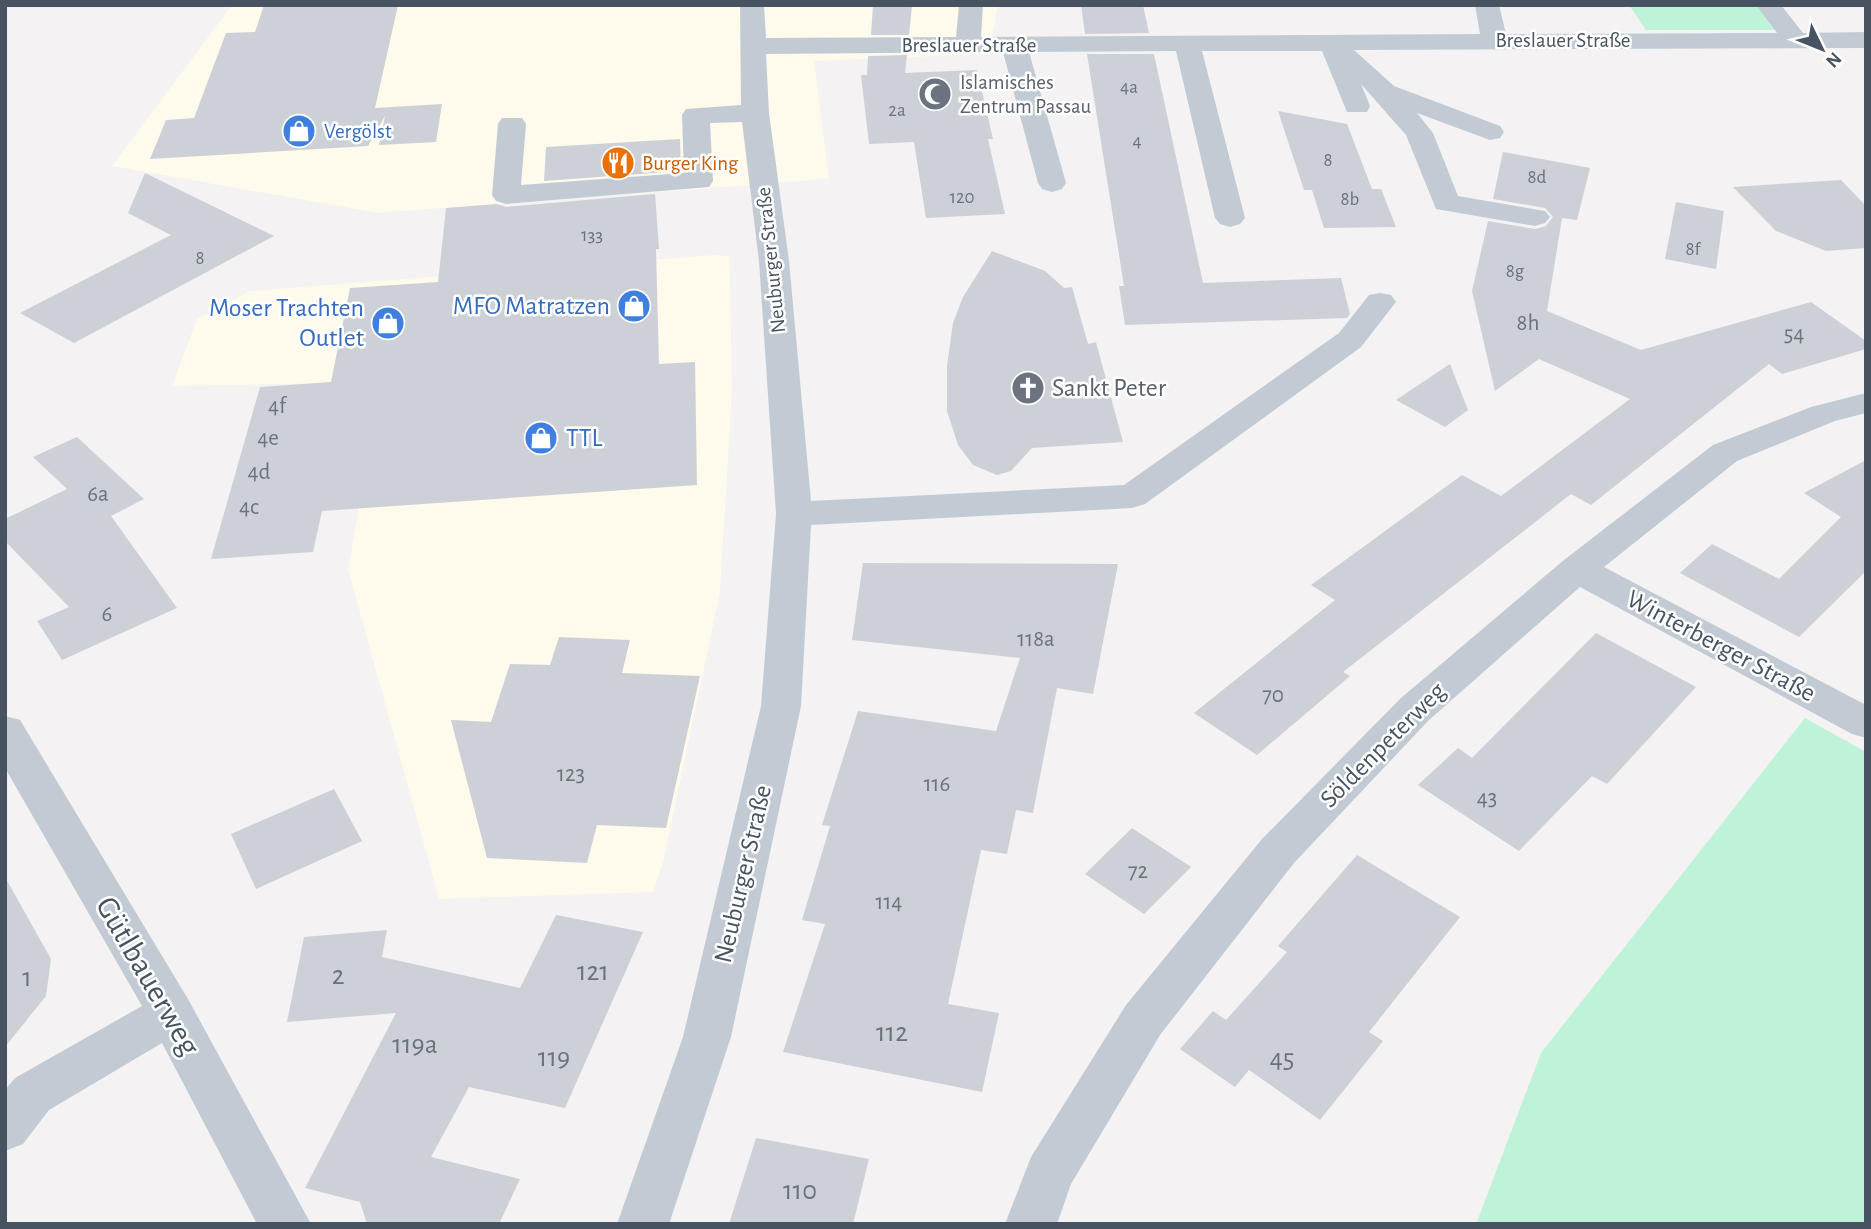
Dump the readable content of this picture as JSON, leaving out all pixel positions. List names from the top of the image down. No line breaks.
{"streets":{"street":["Breslauer Straße","Neuburger Straße","Winterberger Straße","Söldenpeterweg","Gütlbauerweg"]},"crossings":[["Breslauer Straße","Neuburger Straße"],["Winterberger Straße","Söldenpeterweg"]],"places":{"mosque":["Islamisches Zentrum Passau"],"shop":["Vergölst","MFO Matratzen","Moser Trachten Outlet","TTL"],"restaurant":["Burger King"],"church":["Sankt Peter"]},"house_numbers":["4a","2a","4","8","8d","120","8b","133","8f","8","8g","8h","54","4f","4e","4d","6a","4c","6","118a","70","123","116","43","72","114","121","2","1","112","119a","119","45","110"],"north":"bottom right"}
